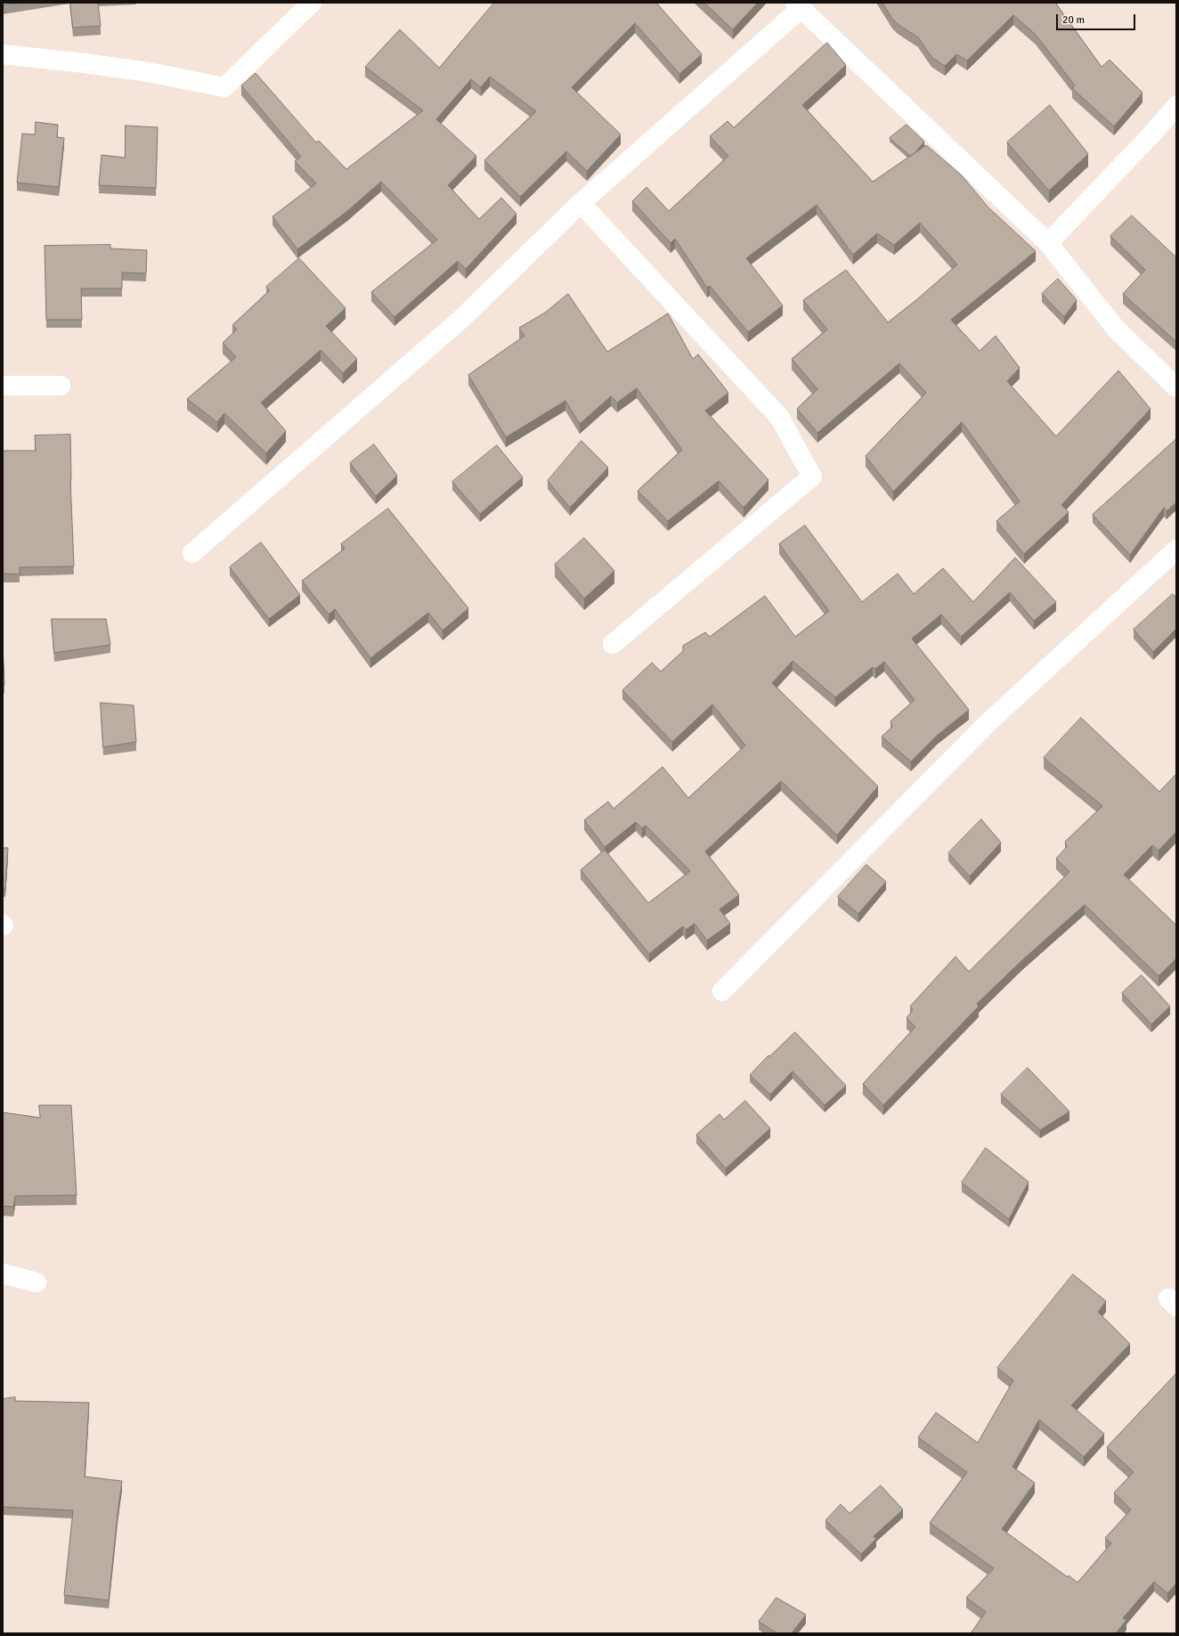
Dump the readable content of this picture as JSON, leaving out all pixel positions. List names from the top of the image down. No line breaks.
{"scale_bar":"20 m"}
